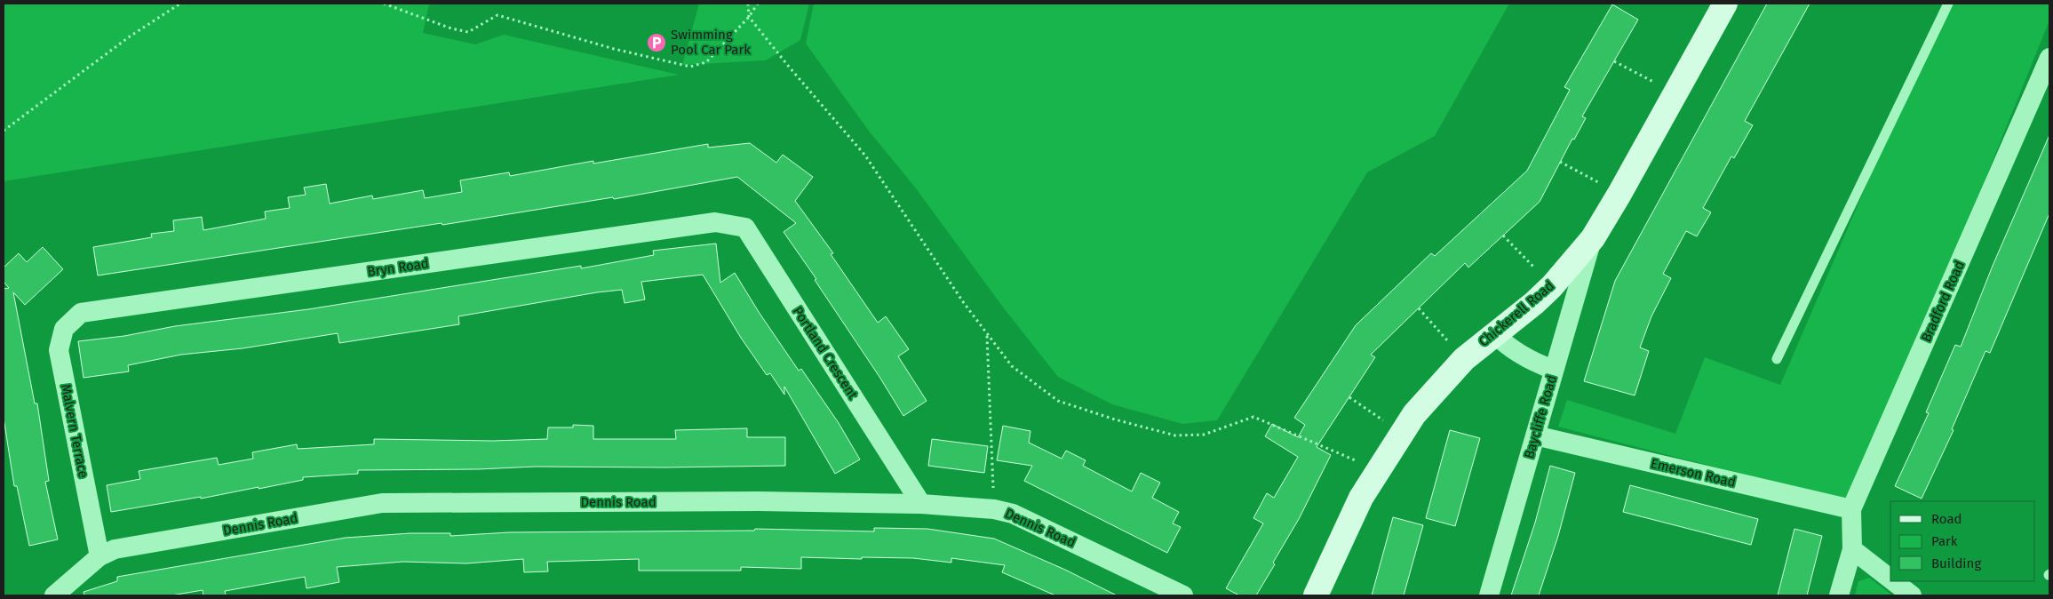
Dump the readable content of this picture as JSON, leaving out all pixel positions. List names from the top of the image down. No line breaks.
{"streets":{"main road":["Chickerell Road"],"street":["Bryn Road","Bradford Road","Portland Crescent","Baycliffe Road","Malvern Terrace","Emerson Road","Dennis Road"]},"crossings":[["Bryn Road","Portland Crescent"],["Bryn Road","Malvern Terrace"],["Bradford Road","Emerson Road"],["Chickerell Road","Baycliffe Road"],["Portland Crescent","Dennis Road"],["Baycliffe Road","Emerson Road"],["Malvern Terrace","Dennis Road"]],"places":{"parking":["Swimming Pool Car Park"]},"legend":["Road","Park","Building"]}
